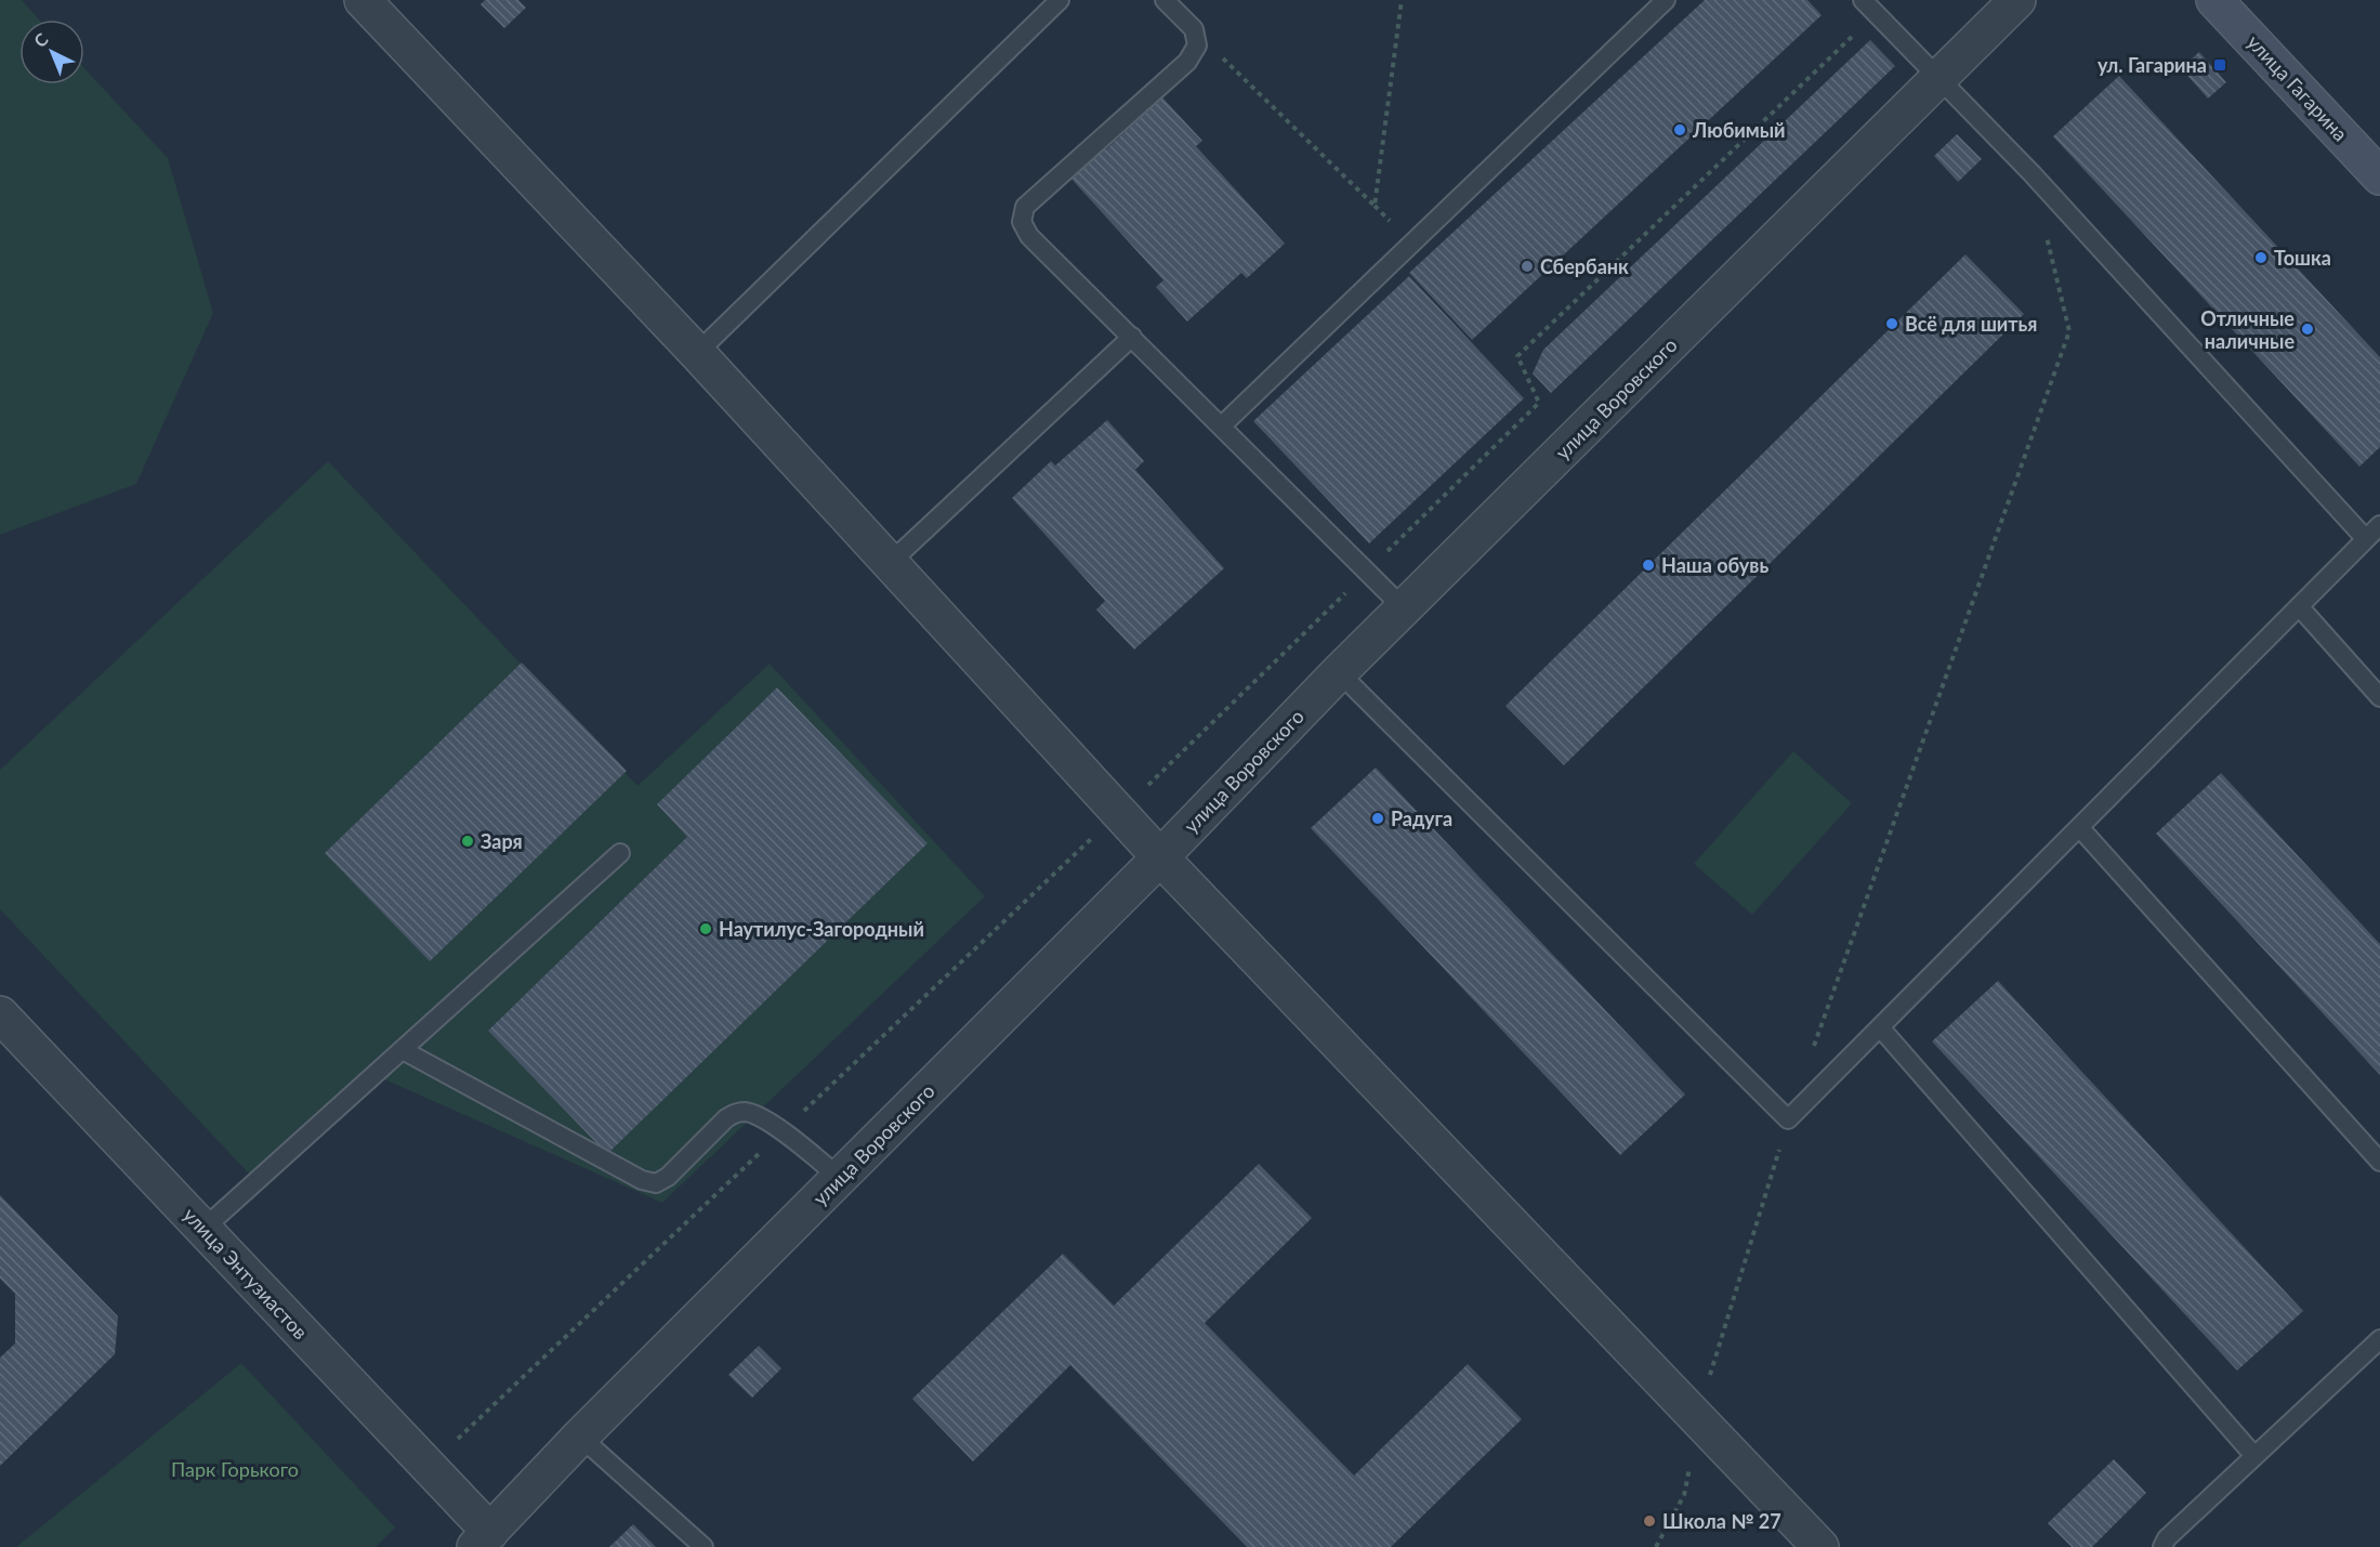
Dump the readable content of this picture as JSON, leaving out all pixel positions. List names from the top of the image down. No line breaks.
{"streets":{"street":["улица Гагарина","улица Воровского","улица Энтузиастов"]},"crossings":[["улица Воровского","улица Энтузиастов"]],"parks":["Парк Горького"],"places":{"transit":["ул. Гагарина"],"other":["Любимый","Тошка","Сбербанк","Всё для шитья","Отличные наличные","Наша обувь","Радуга","Заря","Наутилус-Загородный","Школа № 27"]},"north":"top left"}
